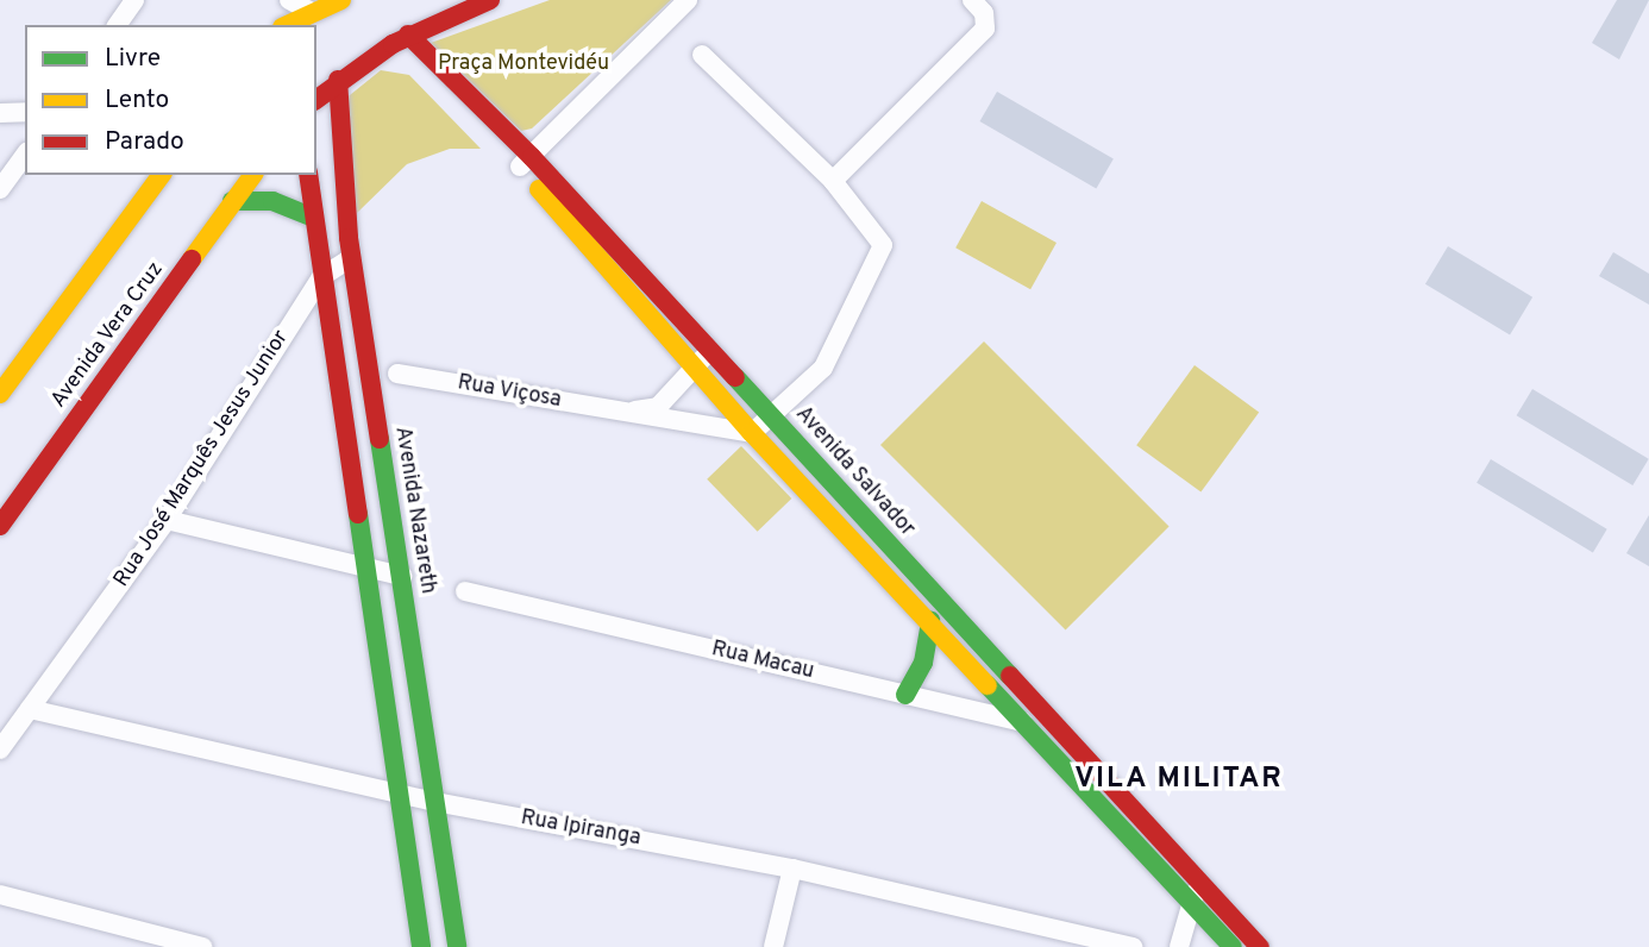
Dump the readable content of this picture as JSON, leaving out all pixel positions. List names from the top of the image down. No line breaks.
{"streets":{"main road":["Avenida Vera Cruz","Avenida Salvador","Avenida Nazareth"],"street":["Rua Viçosa","Rua José Marquês Jesus Junior","Rua Macau","Rua Ipiranga"]},"crossings":[["Rua Viçosa","Avenida Salvador"],["Rua José Marquês Jesus Junior","Avenida Nazareth"],["Rua José Marquês Jesus Junior","Rua Ipiranga"],["Avenida Salvador","Rua Macau"],["Avenida Nazareth","Rua Ipiranga"]],"districts":["VILA MILITAR"],"parks":["Praça Montevidéu"],"legend":["Livre","Lento","Parado"]}
